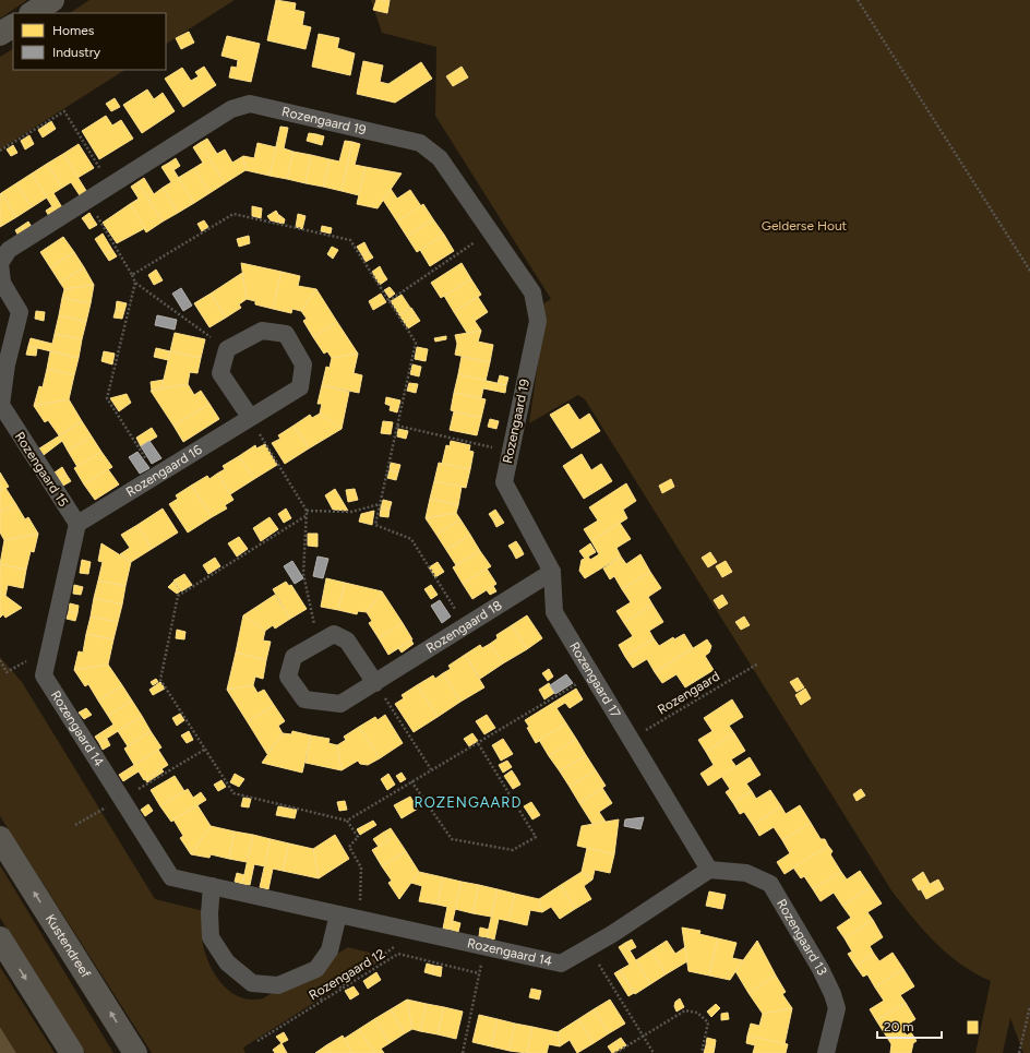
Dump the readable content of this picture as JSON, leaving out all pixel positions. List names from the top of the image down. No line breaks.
{"streets":{"main road":["Kustendreef"],"street":["Rozengaard 19","Rozengaard 15","Rozengaard 16","Rozengaard 18","Rozengaard 17","Rozengaard 14","Rozengaard 13"],"path":["Rozengaard","Rozengaard 12"]},"crossings":[["Rozengaard 19","Rozengaard 15"],["Rozengaard 19","Rozengaard 17"],["Rozengaard 15","Rozengaard 16"],["Rozengaard 15","Rozengaard 14"],["Rozengaard 16","Rozengaard 14"],["Rozengaard 18","Rozengaard 17"],["Rozengaard 17","Rozengaard"],["Rozengaard 17","Rozengaard 14"],["Rozengaard 17","Rozengaard 13"],["Rozengaard 14","Rozengaard 13"]],"districts":["ROZENGAARD"],"parks":["Gelderse Hout"],"legend":["Homes","Industry"],"scale_bar":"20 m"}
